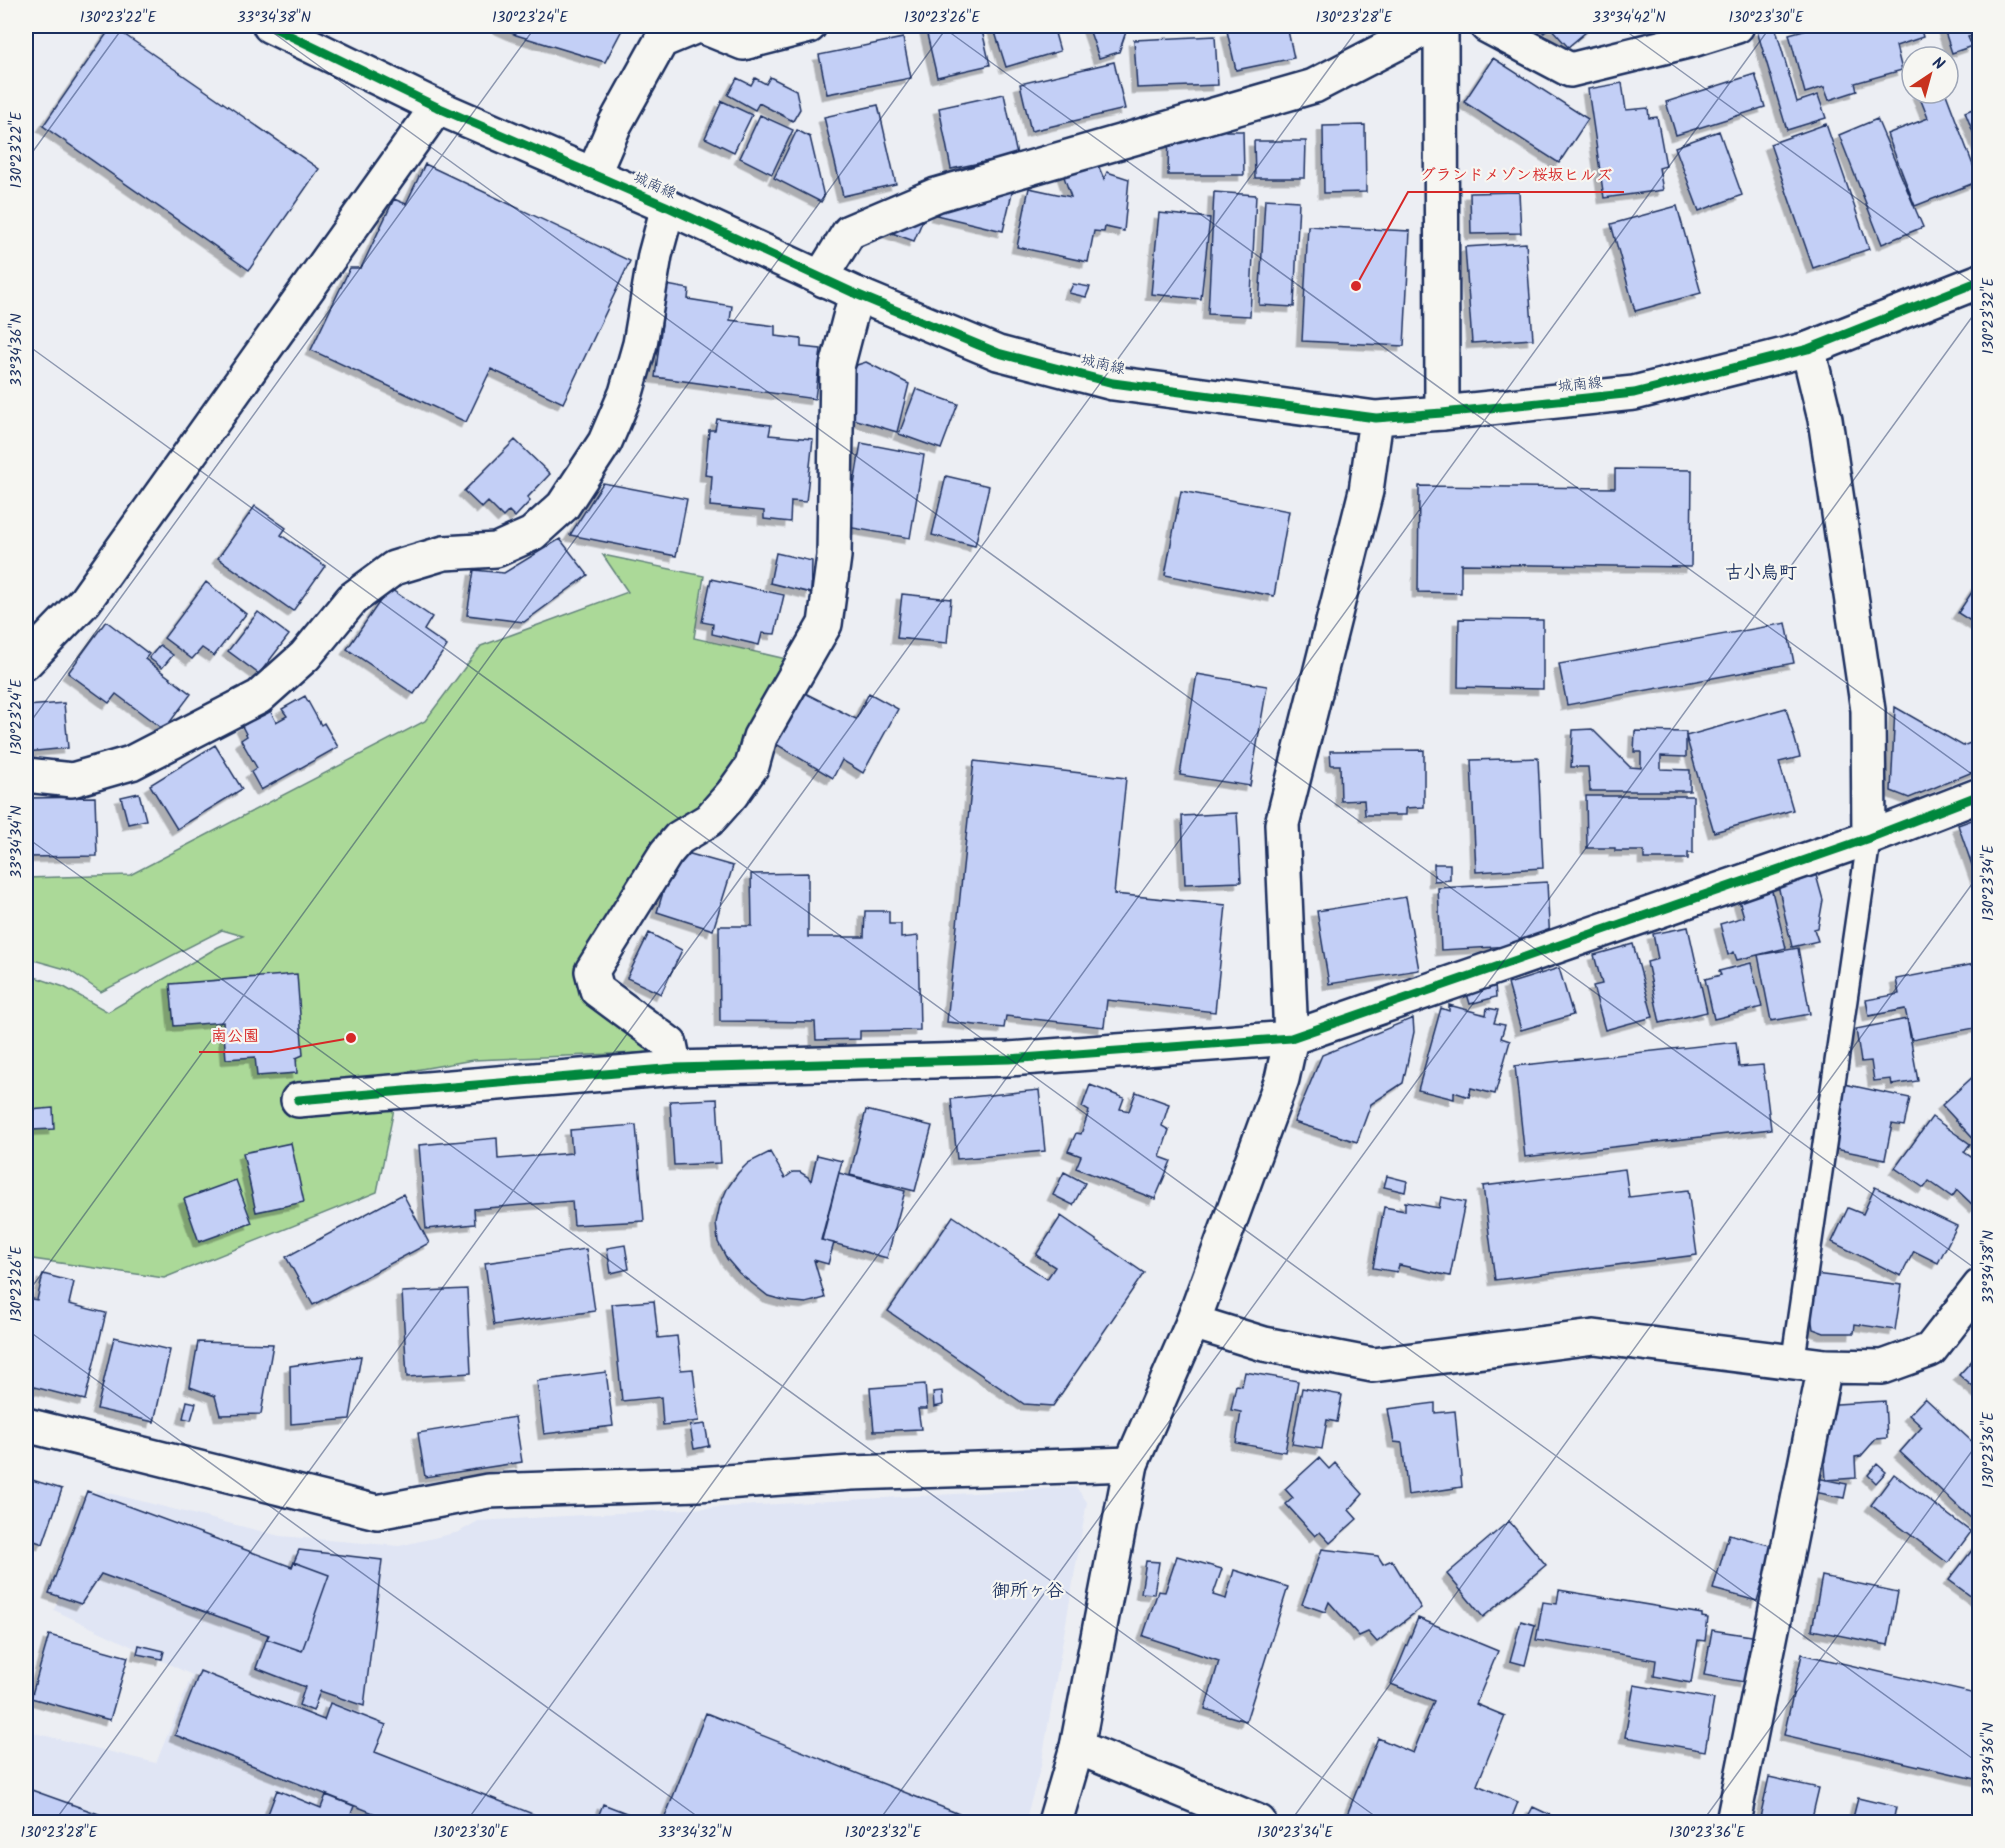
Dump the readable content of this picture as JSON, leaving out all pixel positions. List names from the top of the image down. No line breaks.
{"streets":{"street":["城南線"]},"districts":["古小烏町","御所ヶ谷"],"places":["グランドメゾン桜坂ヒルズ","南公園"],"north":"top right","coordinates":["130°23'22\"E","33°34'38\"N","130°23'24\"E","130°23'26\"E","130°23'28\"E","33°34'42\"N","130°23'30\"E","130°23'32\"E","33°34'36\"N","33°34'34\"N","130°23'34\"E","130°23'36\"E","33°34'32\"N"]}
